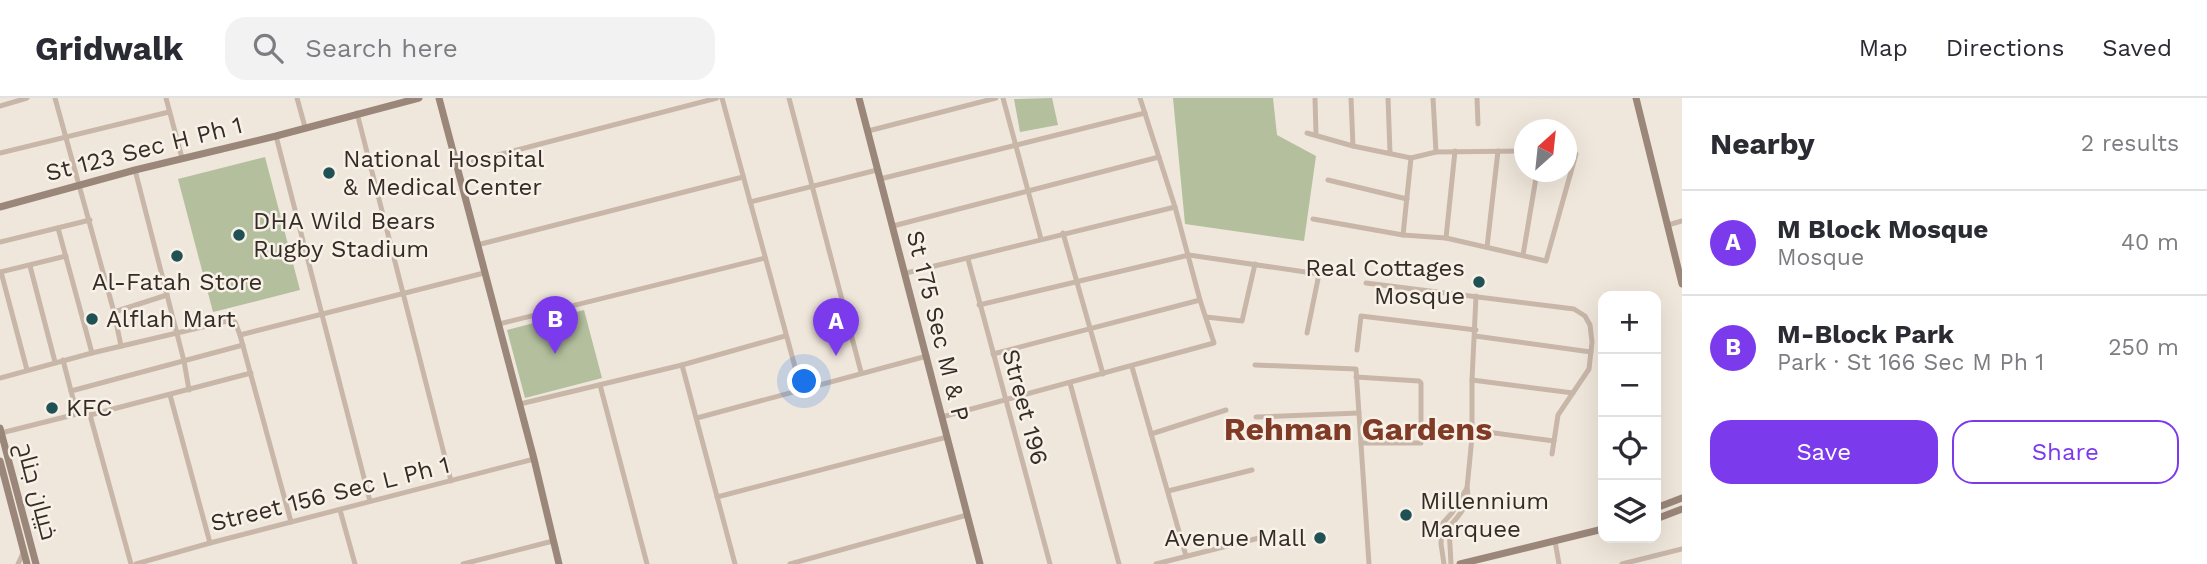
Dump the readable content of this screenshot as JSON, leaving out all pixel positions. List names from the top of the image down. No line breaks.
{"streets":{"street":["St 123 Sec H Ph 1","St 175 Sec M & P","Street 196","خیبان جناح","Street 156 Sec L Ph 1"]},"districts":["Rehman Gardens"],"places":["National Hospital & Medical Center","DHA Wild Bears Rugby Stadium","Al-Fatah Store","Real Cottages Mosque","Alflah Mart","KFC","Millennium Marquee","Avenue Mall"],"north":"top right","page":{"header":"Gridwalk","search":"Search here","nav":["Map","Directions","Saved"],"heading":["Nearby","2 results"],"list":[{"mark":"A","name":"M Block Mosque","note":"Mosque","value":"40 m"},{"mark":"B","name":"M-Block Park","note":"Park · St 166 Sec M Ph 1","value":"250 m"}],"map_buttons":["+","−"],"pins":["B","A"],"buttons":["Save","Share"]}}
